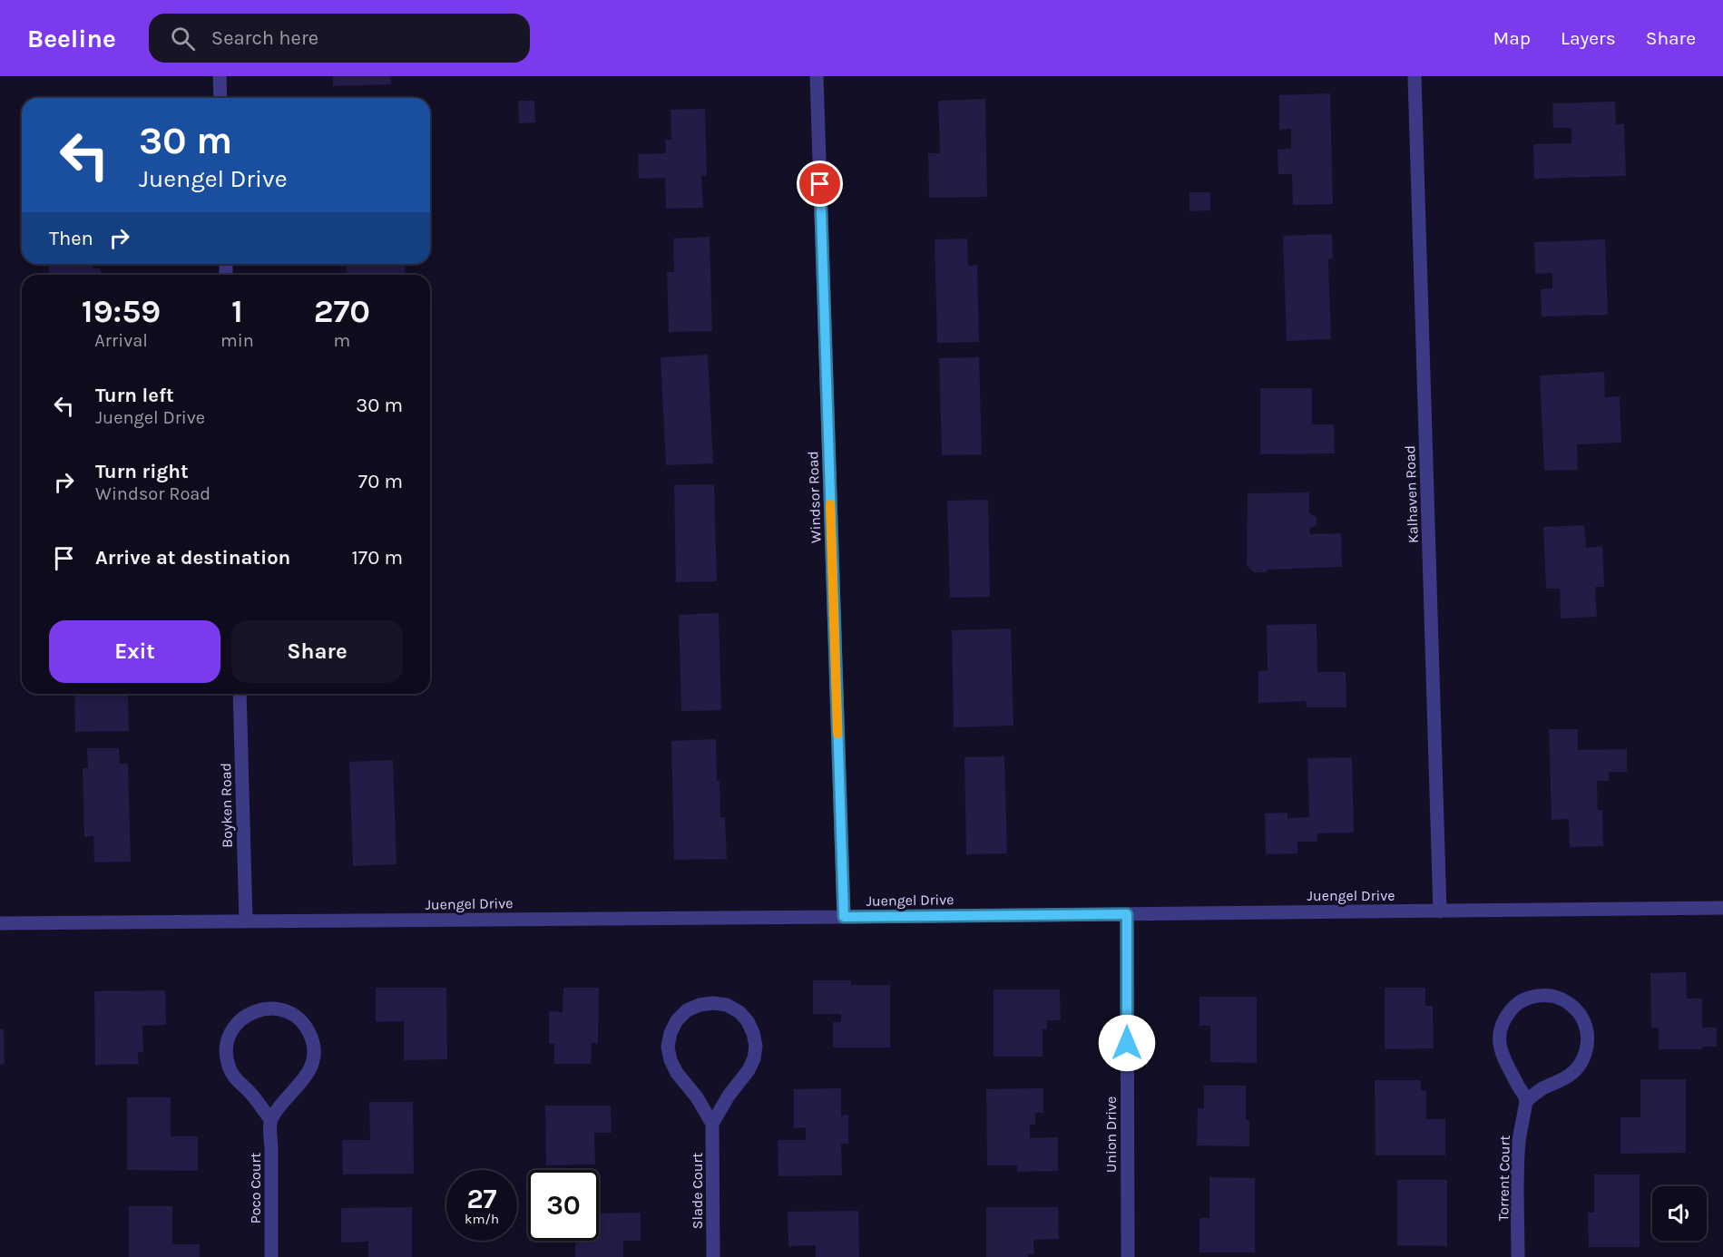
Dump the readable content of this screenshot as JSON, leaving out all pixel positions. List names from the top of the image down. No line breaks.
{"streets":{"street":["Kalhaven Road","Windsor Road","Boyken Road","Juengel Drive","Union Drive","Torrent Court","Poco Court","Slade Court"]},"crossings":[["Kalhaven Road","Juengel Drive"],["Windsor Road","Juengel Drive"],["Boyken Road","Juengel Drive"],["Juengel Drive","Union Drive"]],"page":{"header":"Beeline","search":"Search here","nav":["Map","Layers","Share"],"turn":["30 m","Juengel Drive"],"then":"Then","eta":["19:59","Arrival","1","min","270","m"],"list":[{"name":"Turn left","note":"Juengel Drive","value":"30 m"},{"name":"Turn right","note":"Windsor Road","value":"70 m"},{"name":"Arrive at destination","value":"170 m"}],"buttons":["Exit","Share"],"speed":"27 km/h","limit":"30"}}
